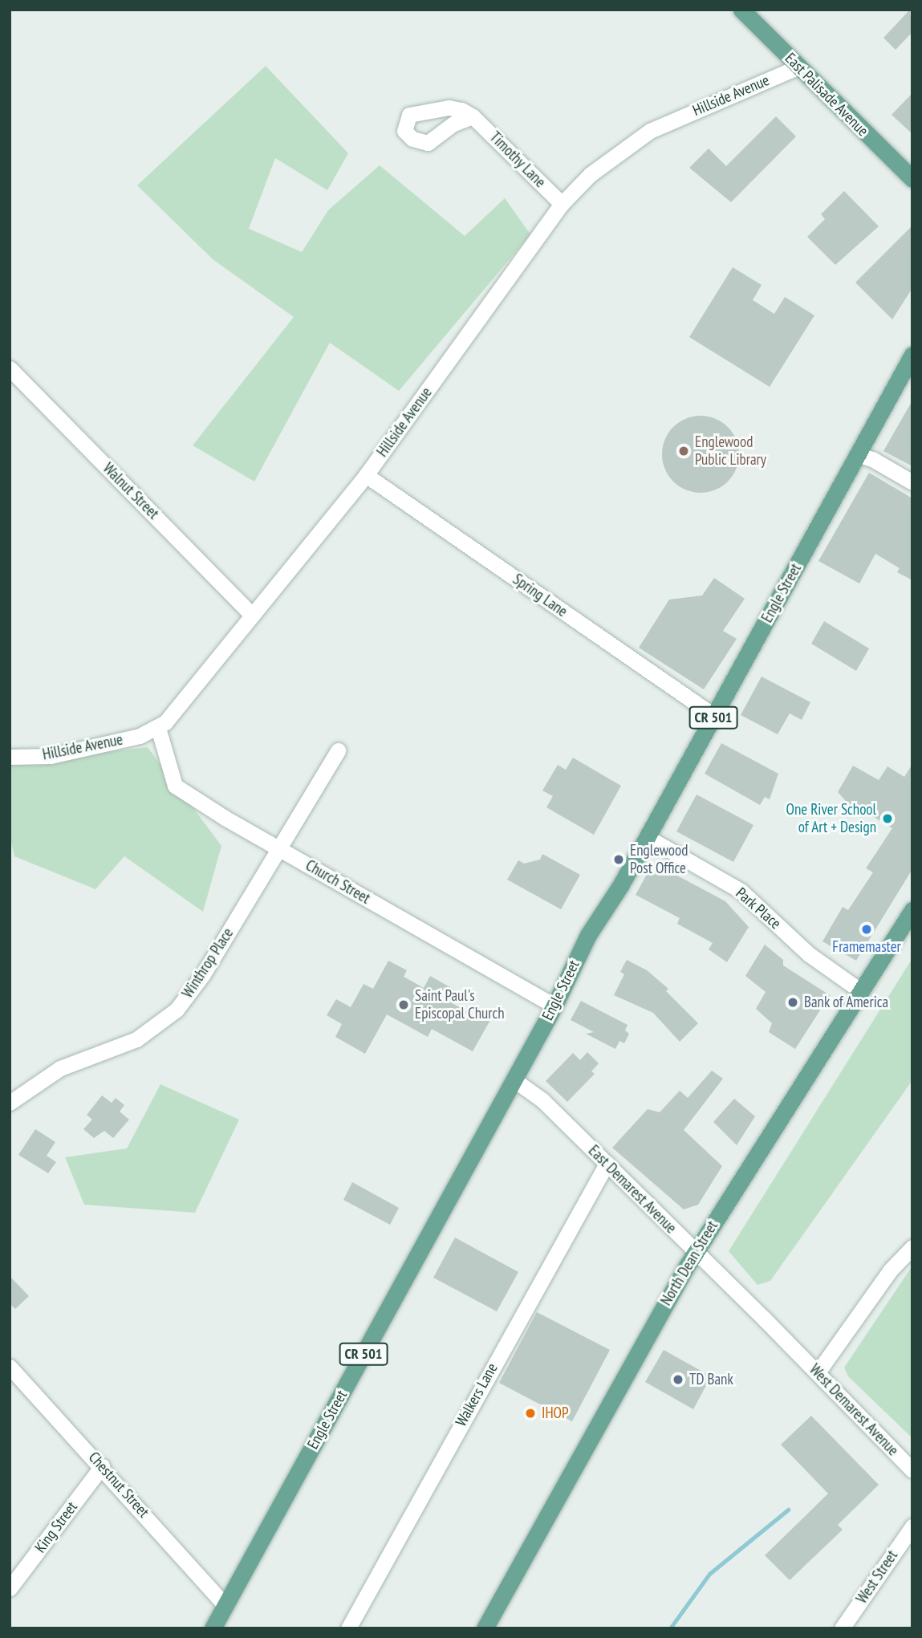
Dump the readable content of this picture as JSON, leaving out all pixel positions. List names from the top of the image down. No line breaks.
{"streets":{"main road":["East Palisade Avenue","Engle Street","CR 501","North Dean Street"],"street":["Hillside Avenue","Timothy Lane","Walnut Street","Spring Lane","Church Street","Park Place","Winthrop Place","East Demarest Avenue","Walkers Lane","West Demarest Avenue","Chestnut Street","King Street","West Street"]},"crossings":[["East Palisade Avenue","Hillside Avenue"],["Hillside Avenue","Timothy Lane"],["Hillside Avenue","Walnut Street"],["Hillside Avenue","Spring Lane"],["Hillside Avenue","Church Street"],["Engle Street","Spring Lane"],["Engle Street","Church Street"],["Engle Street","Park Place"],["Engle Street","East Demarest Avenue"],["Engle Street","Chestnut Street"],["Church Street","Winthrop Place"],["Park Place","North Dean Street"],["East Demarest Avenue","North Dean Street"],["East Demarest Avenue","Walkers Lane"],["East Demarest Avenue","West Demarest Avenue"],["Chestnut Street","King Street"]],"places":["Englewood Public Library","One River School of Art + Design","Englewood Post Office","Framemaster","Bank of America","Saint Paul's Episcopal Church","TD Bank","IHOP"]}
